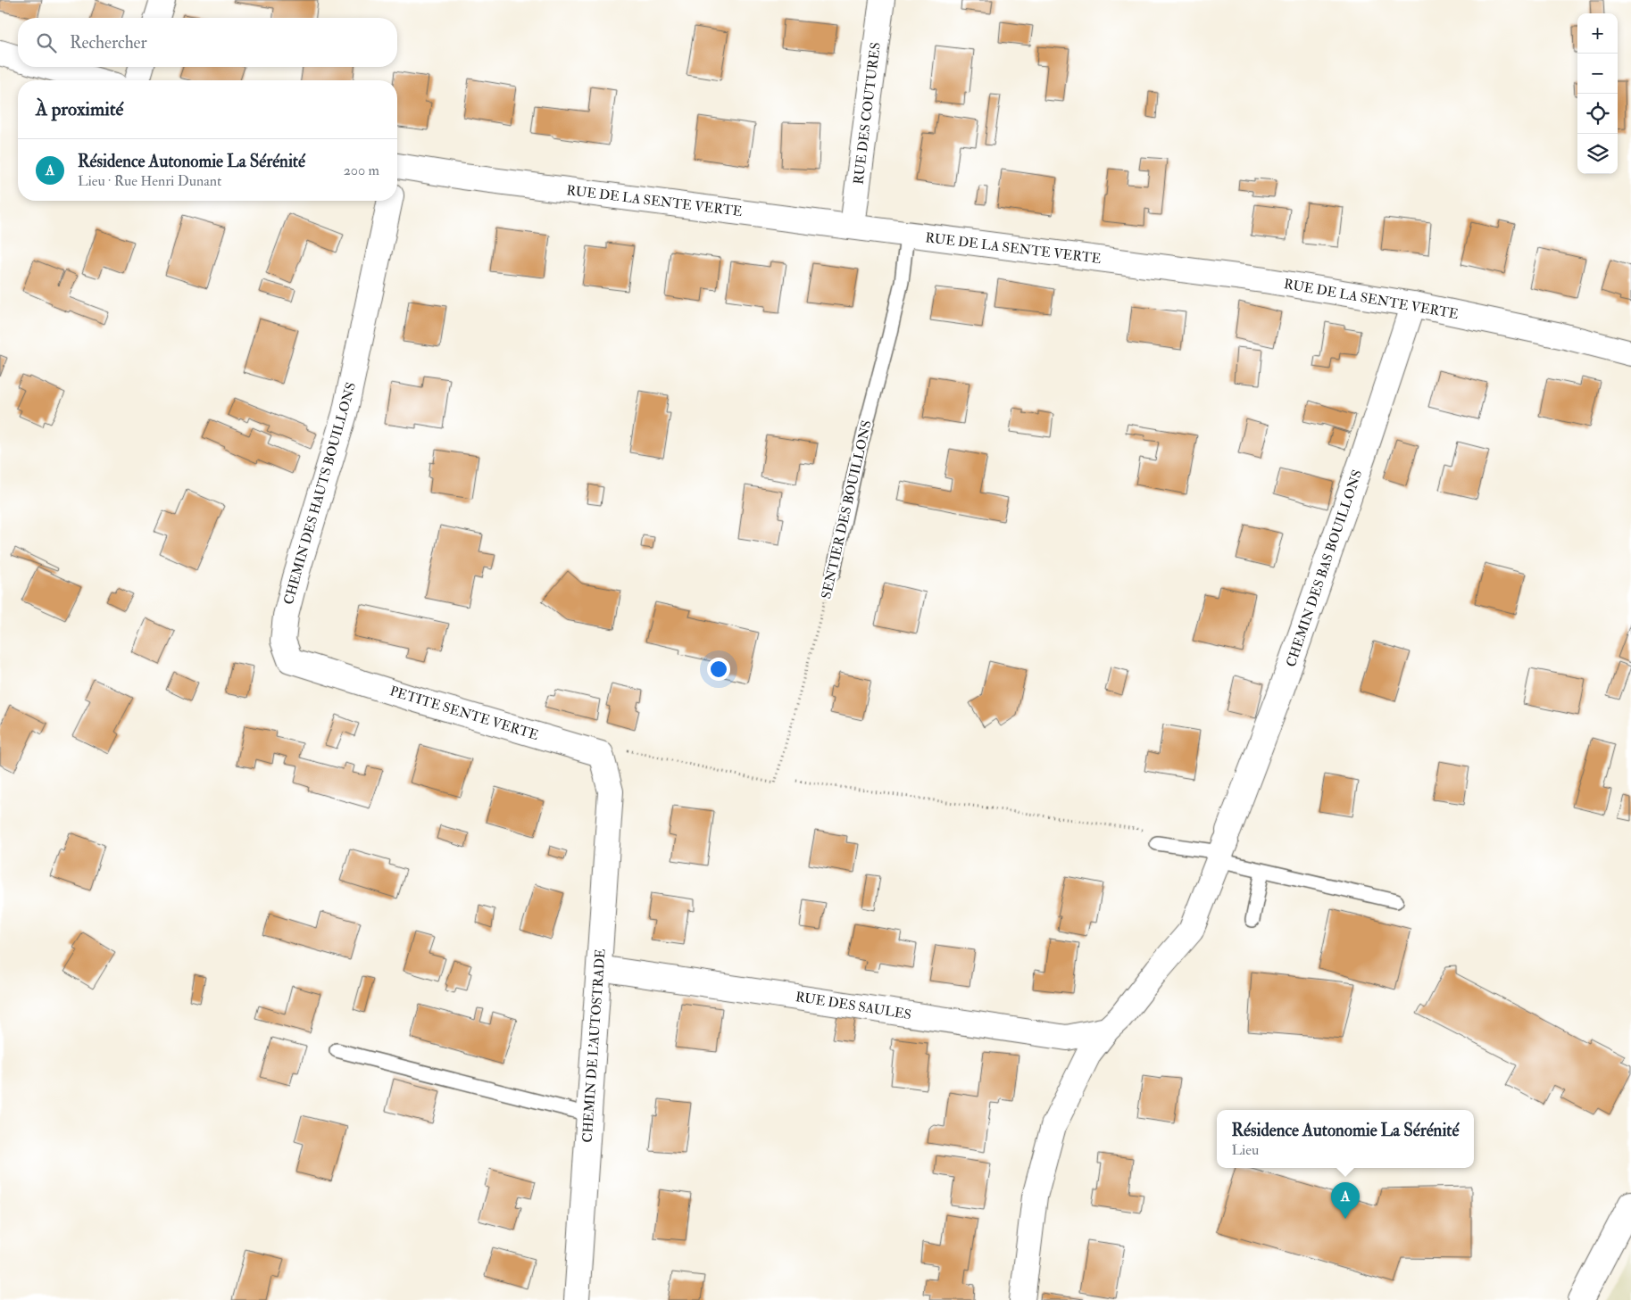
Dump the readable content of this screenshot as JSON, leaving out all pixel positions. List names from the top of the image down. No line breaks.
{"streets":{"street":["RUE DES COUTURES","RUE DE LA SENTE VERTE","CHEMIN DES HAUTS BOUILLONS","CHEMIN DES BAS BOUILLONS","PETITE SENTE VERTE","RUE DES SAULES","CHEMIN DE L'AUTOSTRADE"],"lane":["SENTIER DES BOUILLONS"]},"crossings":[["RUE DES COUTURES","RUE DE LA SENTE VERTE"],["RUE DE LA SENTE VERTE","SENTIER DES BOUILLONS"],["RUE DE LA SENTE VERTE","CHEMIN DES BAS BOUILLONS"],["CHEMIN DES HAUTS BOUILLONS","PETITE SENTE VERTE"],["SENTIER DES BOUILLONS","PETITE SENTE VERTE"],["SENTIER DES BOUILLONS","CHEMIN DE L'AUTOSTRADE"],["CHEMIN DES BAS BOUILLONS","RUE DES SAULES"],["PETITE SENTE VERTE","CHEMIN DE L'AUTOSTRADE"],["RUE DES SAULES","CHEMIN DE L'AUTOSTRADE"]],"page":{"map_buttons":["+","−"],"search":"Rechercher","heading":"À proximité","list":[{"mark":"A","name":"Résidence Autonomie La Sérénité","note":"Lieu · Rue Henri Dunant","value":"200 m"}],"popup":["Résidence Autonomie La Sérénité","Lieu"],"pins":"A"}}
